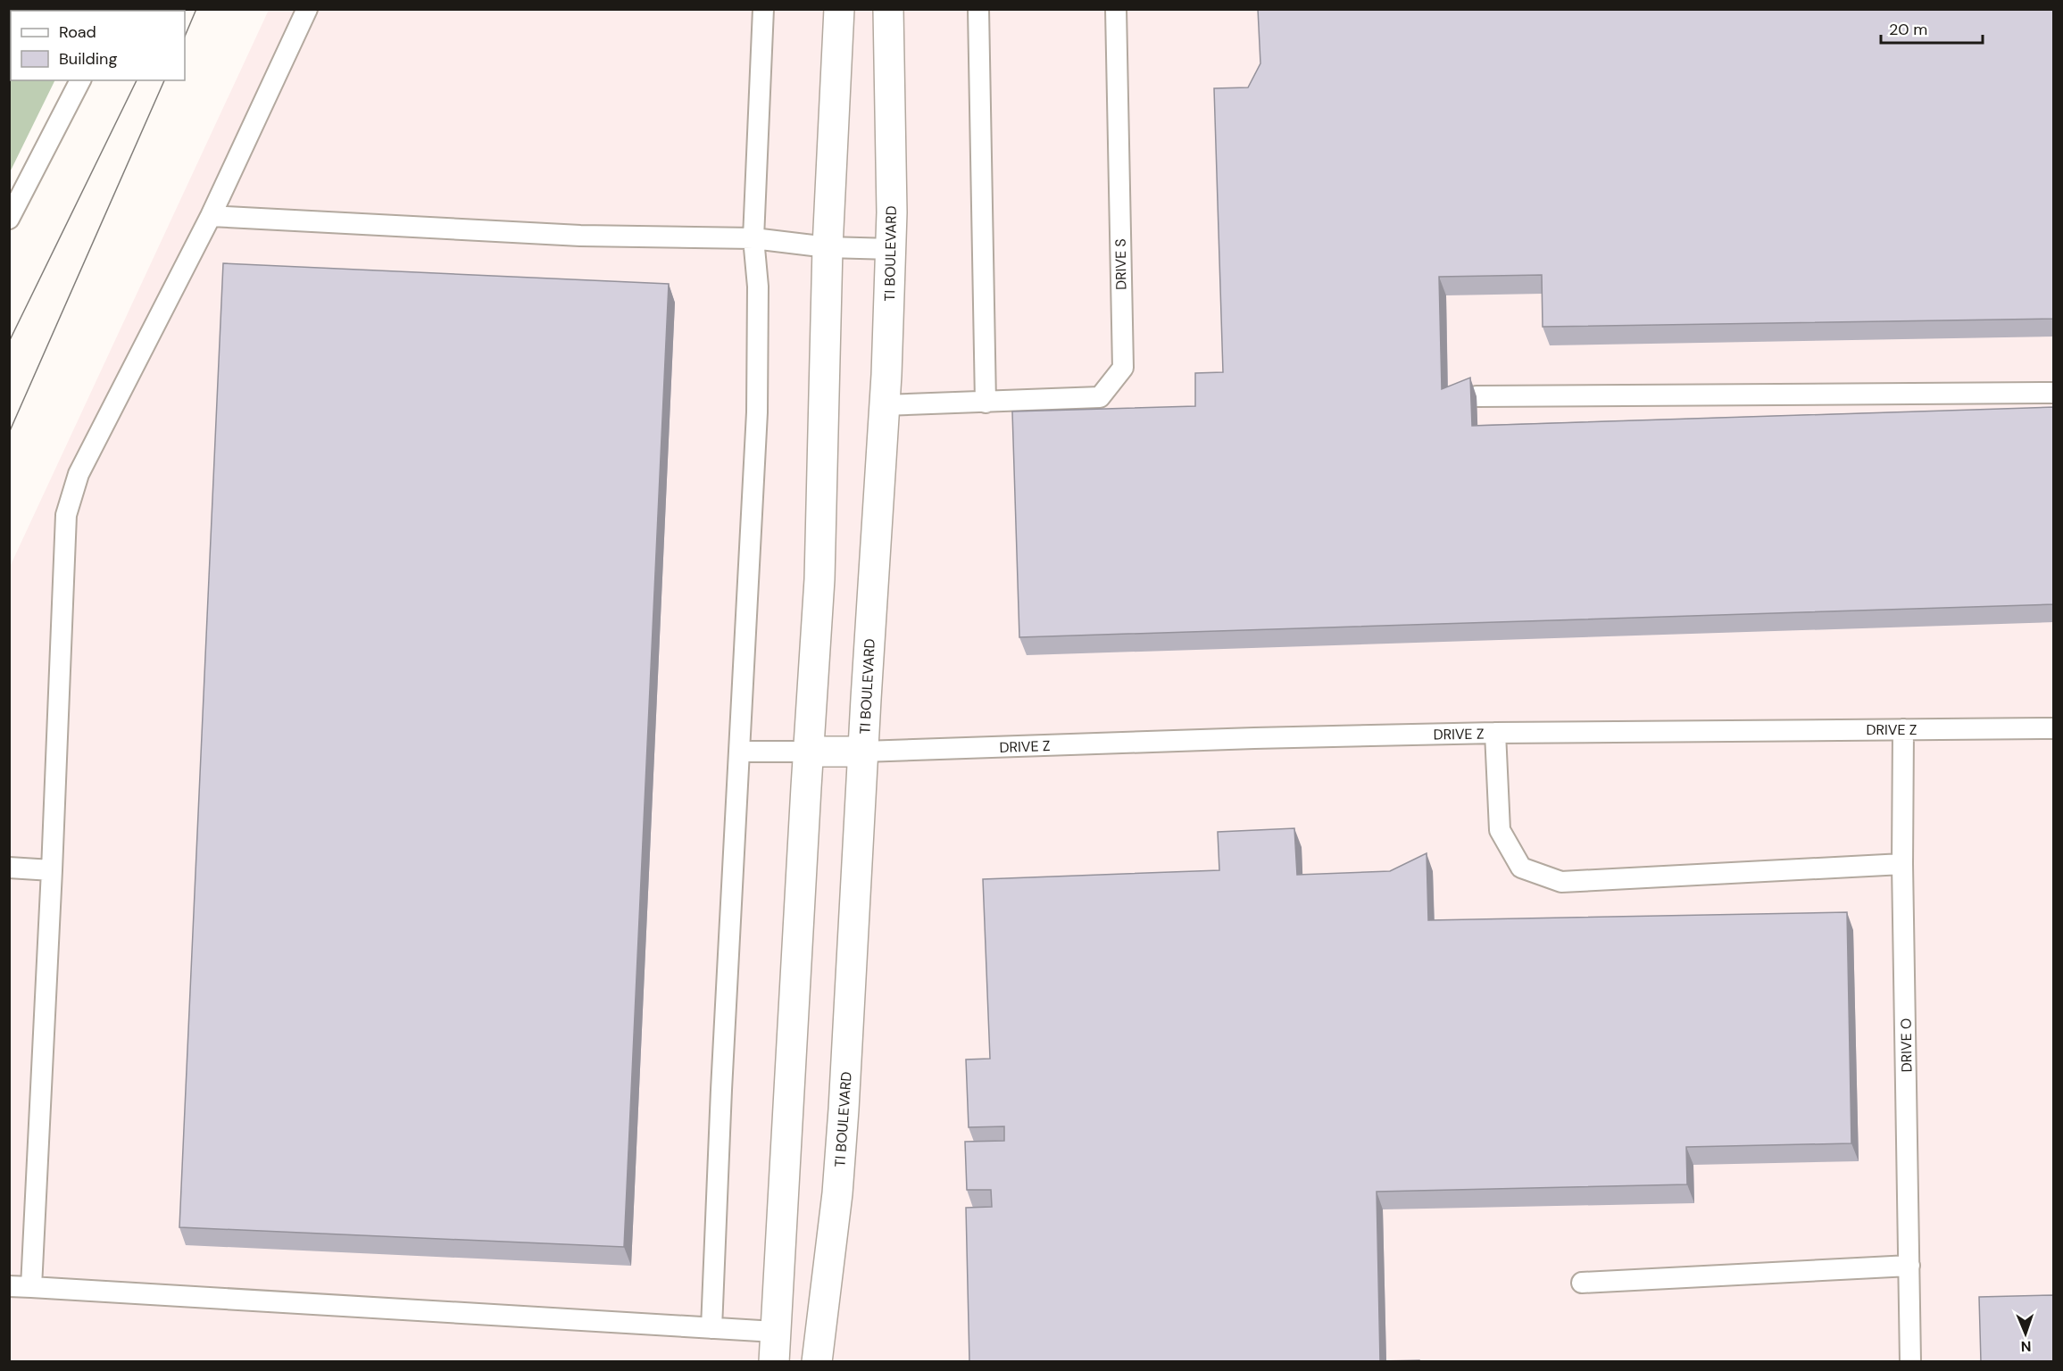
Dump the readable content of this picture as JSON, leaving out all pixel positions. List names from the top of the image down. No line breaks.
{"streets":{"street":["TI BOULEVARD"],"lane":["DRIVE S","DRIVE Z","DRIVE O"]},"crossings":[["TI BOULEVARD","DRIVE S"],["TI BOULEVARD","DRIVE Z"],["DRIVE Z","DRIVE O"]],"legend":["Road","Building"],"scale_bar":"20 m","north":"bottom"}
